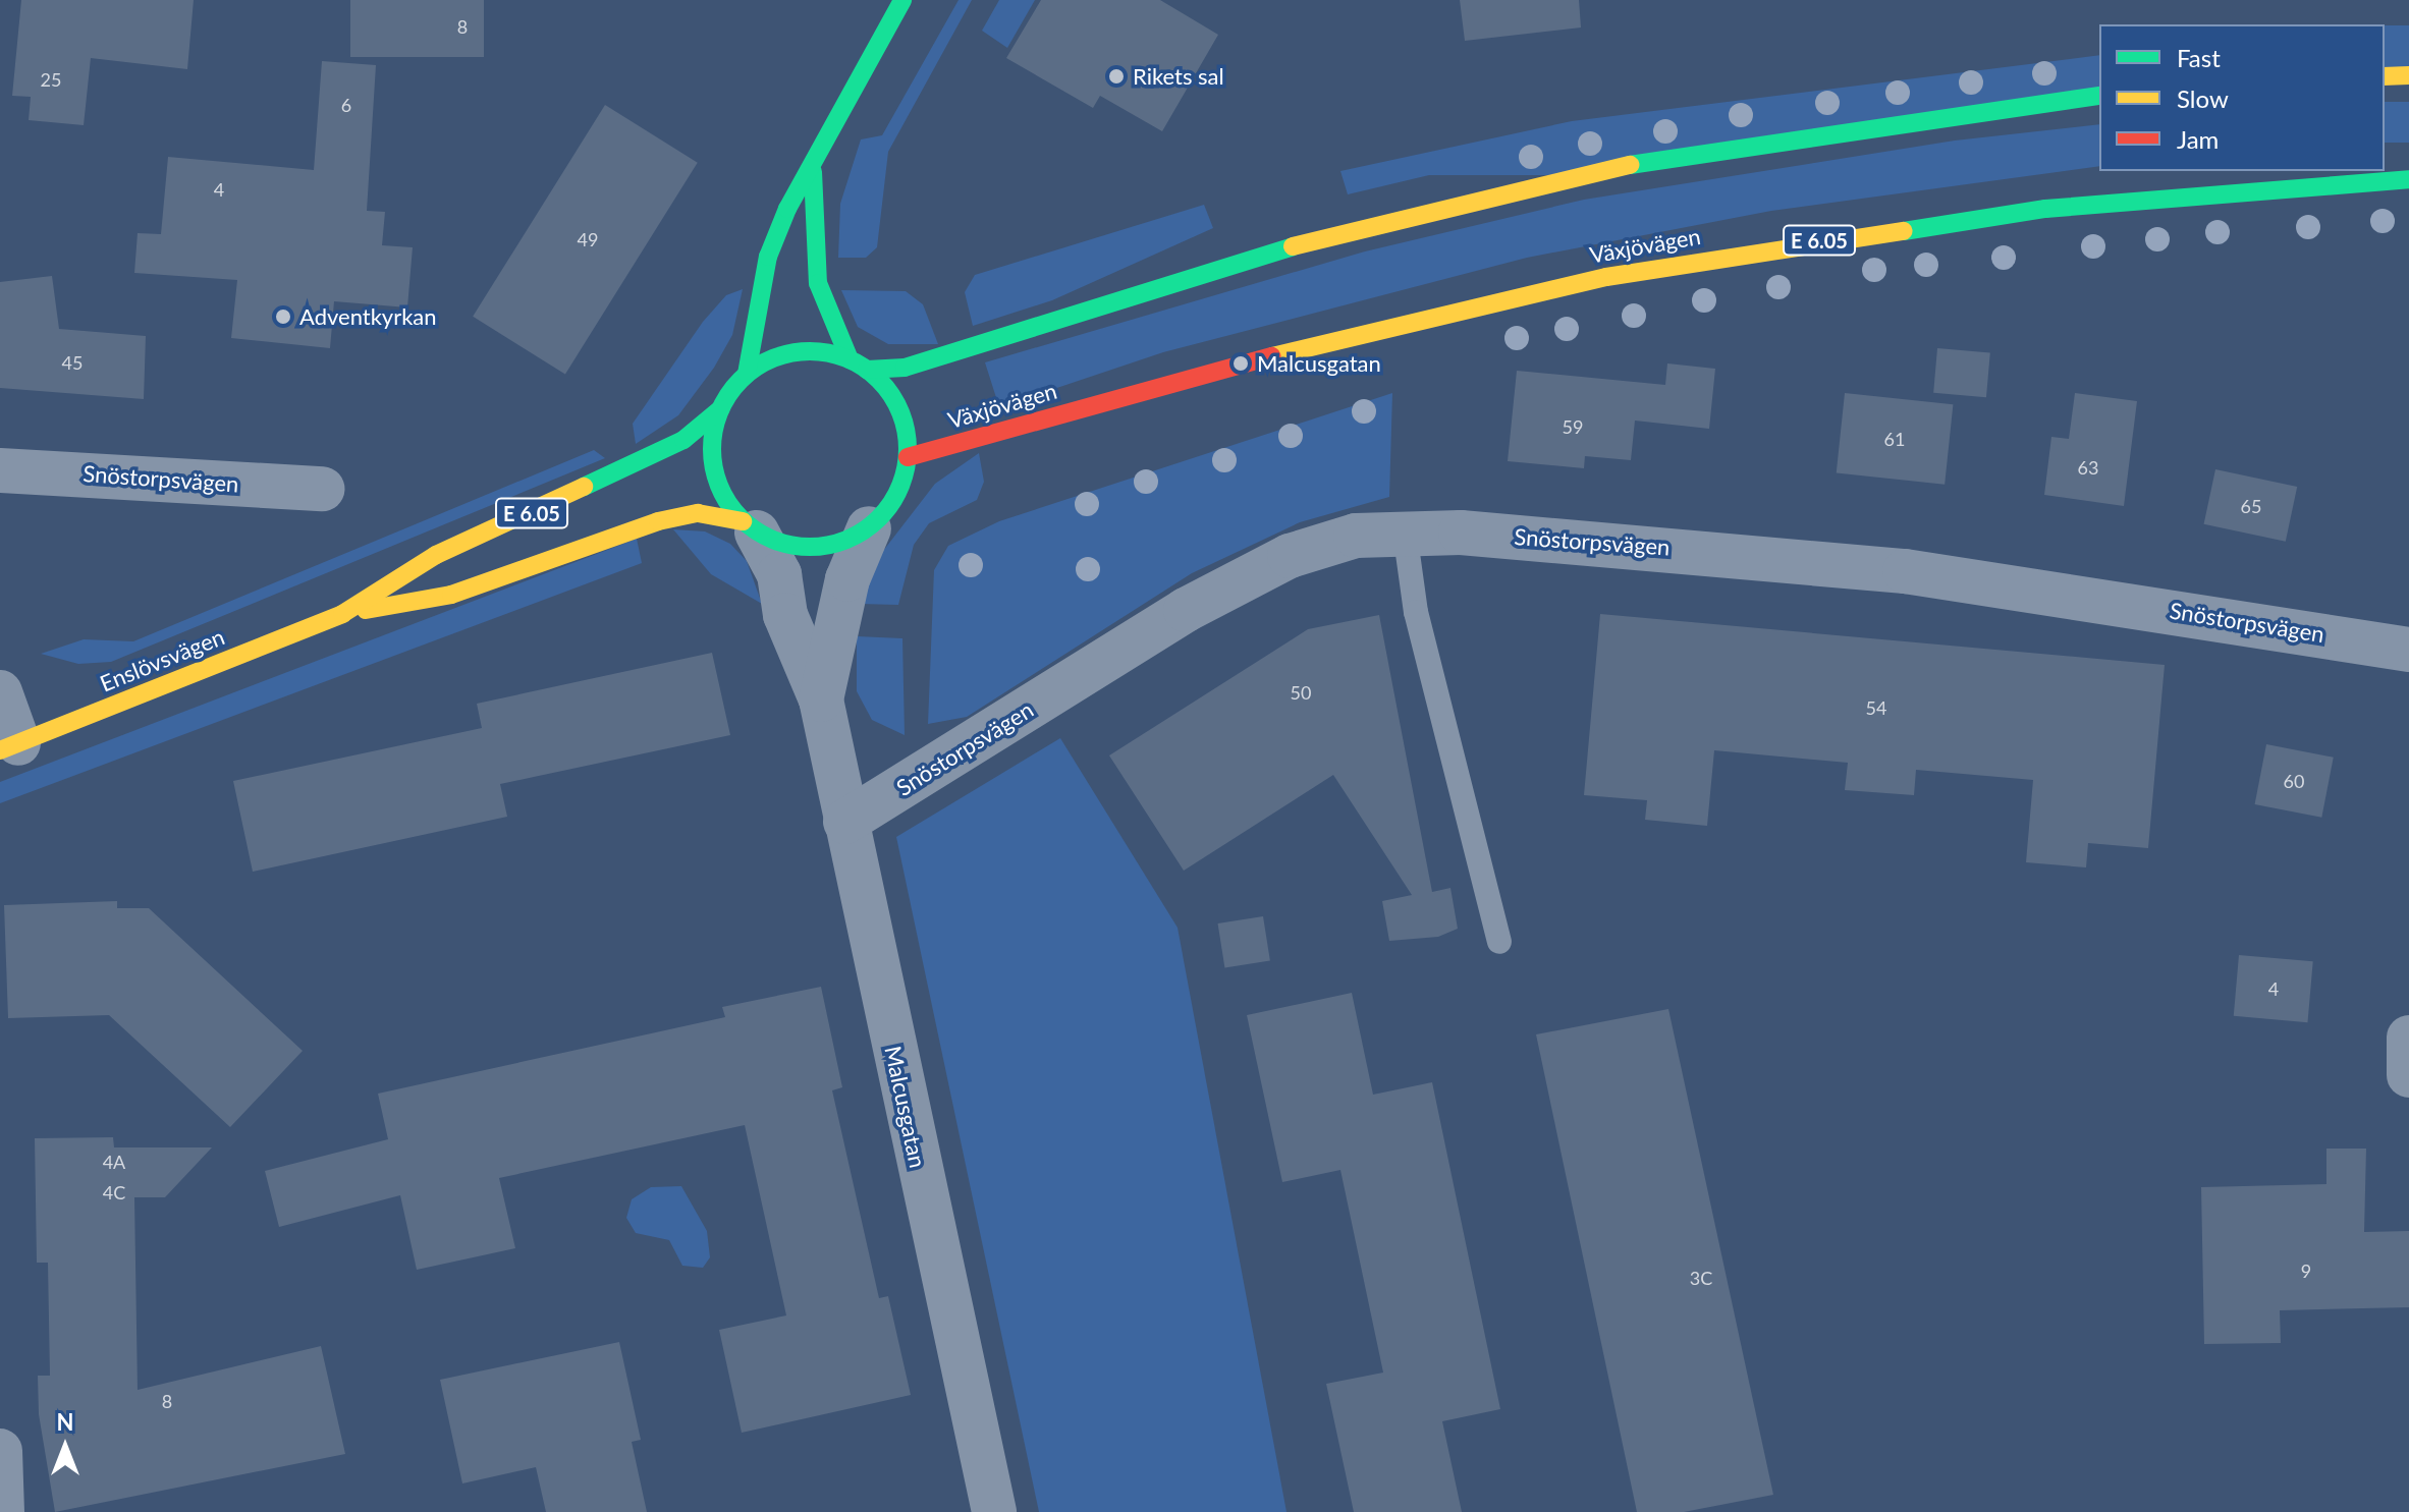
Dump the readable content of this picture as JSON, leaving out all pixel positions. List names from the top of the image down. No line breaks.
{"streets":{"main road":["E 6.05","Växjövägen","Enslövsvägen"],"street":["Snöstorpsvägen","Malcusgatan"]},"crossings":[["E 6.05","Växjövägen"],["E 6.05","Enslövsvägen"],["E 6.05","Malcusgatan"],["Växjövägen","Enslövsvägen"],["Växjövägen","Malcusgatan"],["Snöstorpsvägen","Malcusgatan"],["Enslövsvägen","Malcusgatan"]],"places":["Rikets sal","Adventkyrkan","Malcusgatan"],"house_numbers":["8","25","6","4","49","45","59","61","63","65","50","54","60","4","4A","4C","9","3C","8"],"legend":["Fast","Slow","Jam"],"north":"top"}
